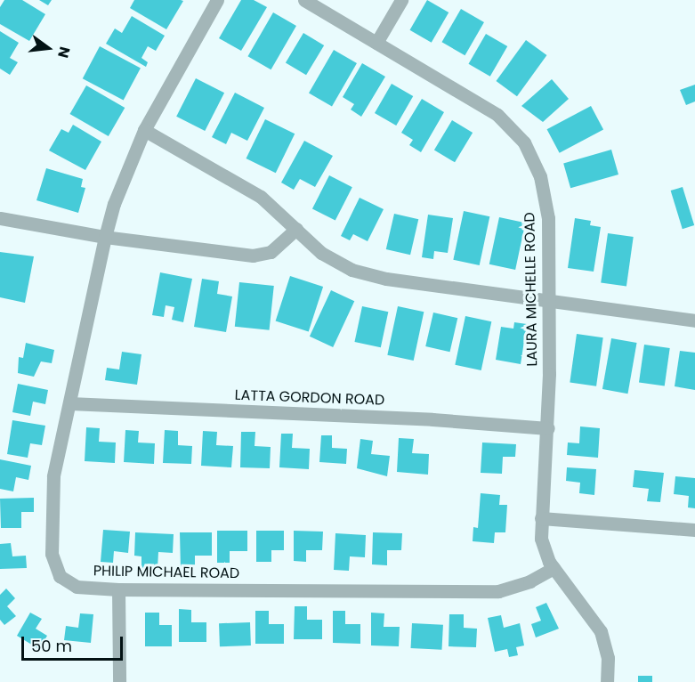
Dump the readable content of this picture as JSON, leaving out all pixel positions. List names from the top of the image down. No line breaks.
{"streets":{"street":["LAURA MICHELLE ROAD","LATTA GORDON ROAD","PHILIP MICHAEL ROAD"]},"crossings":[["LAURA MICHELLE ROAD","LATTA GORDON ROAD"],["LAURA MICHELLE ROAD","PHILIP MICHAEL ROAD"],["LATTA GORDON ROAD","PHILIP MICHAEL ROAD"]],"scale_bar":"50 m","north":"right"}
